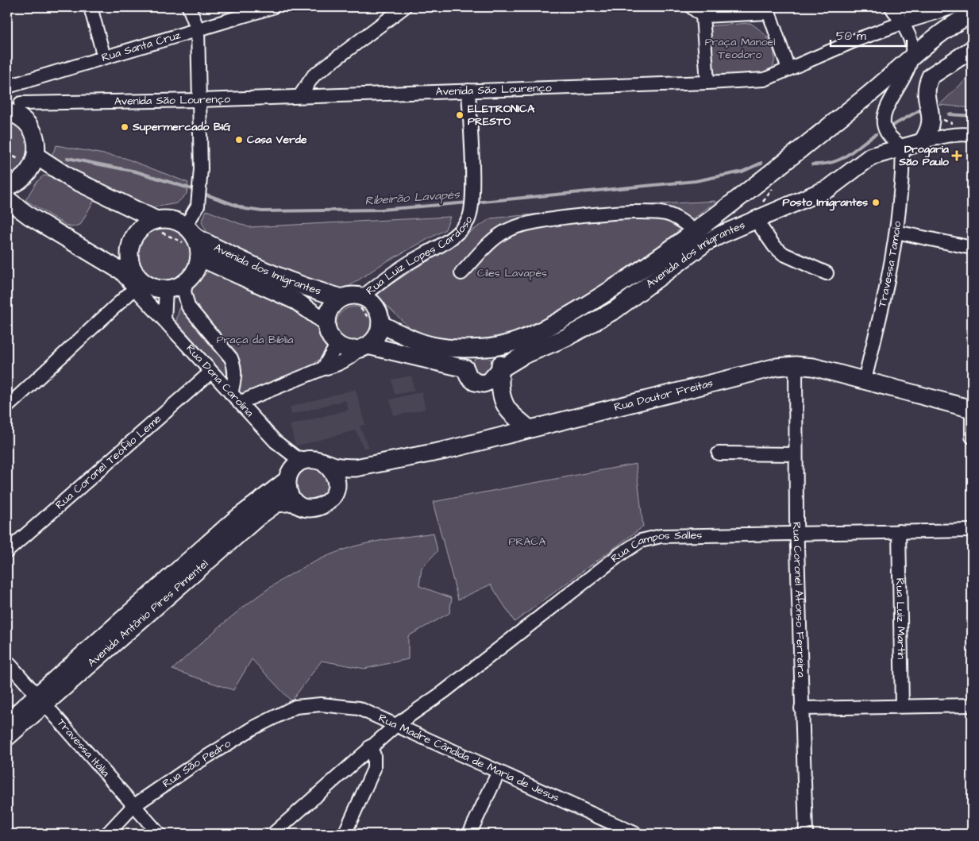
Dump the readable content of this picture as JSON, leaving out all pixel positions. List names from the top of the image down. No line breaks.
{"streets":{"main road":["Avenida dos Imigrantes","Rua Dona Carolina","Rua Doutor Freitas","Avenida Antônio Pires Pimentel"],"street":["Rua Santa Cruz","Avenida São Lourenço","Rua Luiz Lopes Cardoso","Travessa Tamoio","Rua Coronel Teófilo Leme","Rua Campos Salles","Rua Coronel Afonso Ferreira","Rua Luiz Martin","Travessa Itália","Rua Madre Cândida de Maria de Jesus","Rua São Pedro"]},"crossings":[["Avenida São Lourenço","Rua Luiz Lopes Cardoso"],["Rua Luiz Lopes Cardoso","Avenida dos Imigrantes"],["Avenida dos Imigrantes","Travessa Tamoio"],["Avenida dos Imigrantes","Rua Dona Carolina"],["Travessa Tamoio","Rua Doutor Freitas"],["Rua Dona Carolina","Rua Doutor Freitas"],["Rua Dona Carolina","Rua Coronel Teófilo Leme"],["Rua Dona Carolina","Avenida Antônio Pires Pimentel"],["Rua Doutor Freitas","Rua Coronel Afonso Ferreira"],["Rua Doutor Freitas","Avenida Antônio Pires Pimentel"],["Rua Campos Salles","Rua Coronel Afonso Ferreira"],["Rua Campos Salles","Rua Luiz Martin"],["Rua Campos Salles","Rua Madre Cândida de Maria de Jesus"],["Avenida Antônio Pires Pimentel","Travessa Itália"],["Travessa Itália","Rua São Pedro"],["Rua Madre Cândida de Maria de Jesus","Rua São Pedro"]],"water":["Ribeirão Lavapés"],"parks":["Praça Manoel Teodoro","Cíles Lavapés","Praça da Biblia","PRACA"],"places":{"other":["ELETRONICA PRESTO","Supermercado BIG","Casa Verde","Posto Imigrantes"],"health":["Drogaria São Paulo"]},"scale_bar":"50 m"}
